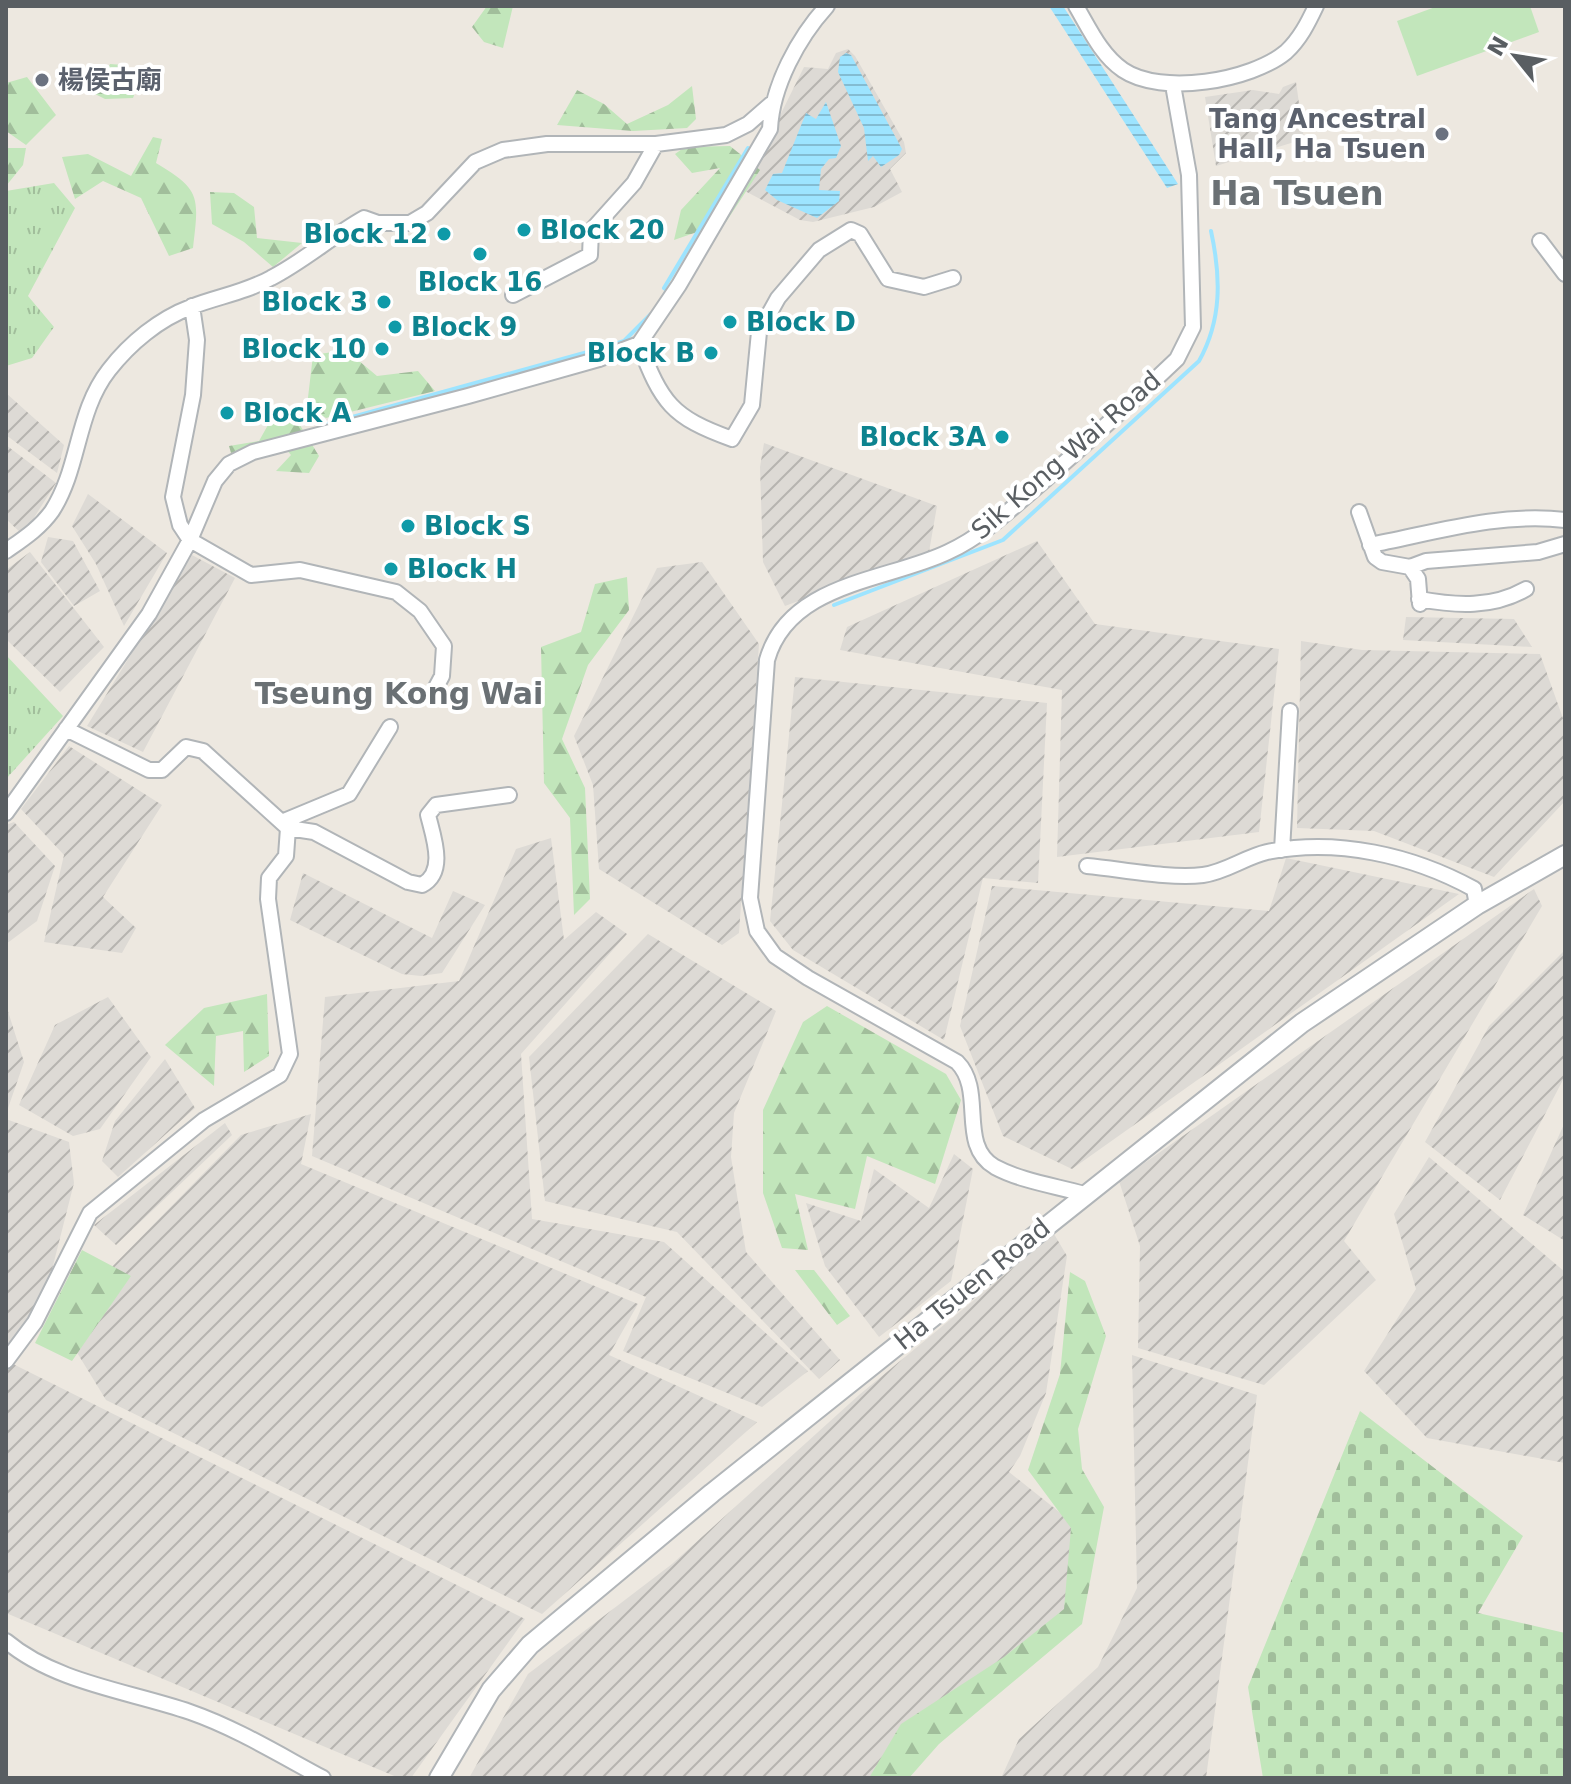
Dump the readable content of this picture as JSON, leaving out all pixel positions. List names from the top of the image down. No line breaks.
{"streets":{"street":["Sik Kong Wai Road","Ha Tsuen Road"]},"crossings":[["Sik Kong Wai Road","Ha Tsuen Road"]],"districts":["Ha Tsuen","Tseung Kong Wai"],"places":["楊侯古廟","Tang Ancestral Hall, Ha Tsuen","Block 20","Block 12","Block 16","Block 3","Block D","Block 9","Block 10","Block B","Block A","Block 3A","Block S","Block H"],"north":"top left"}
